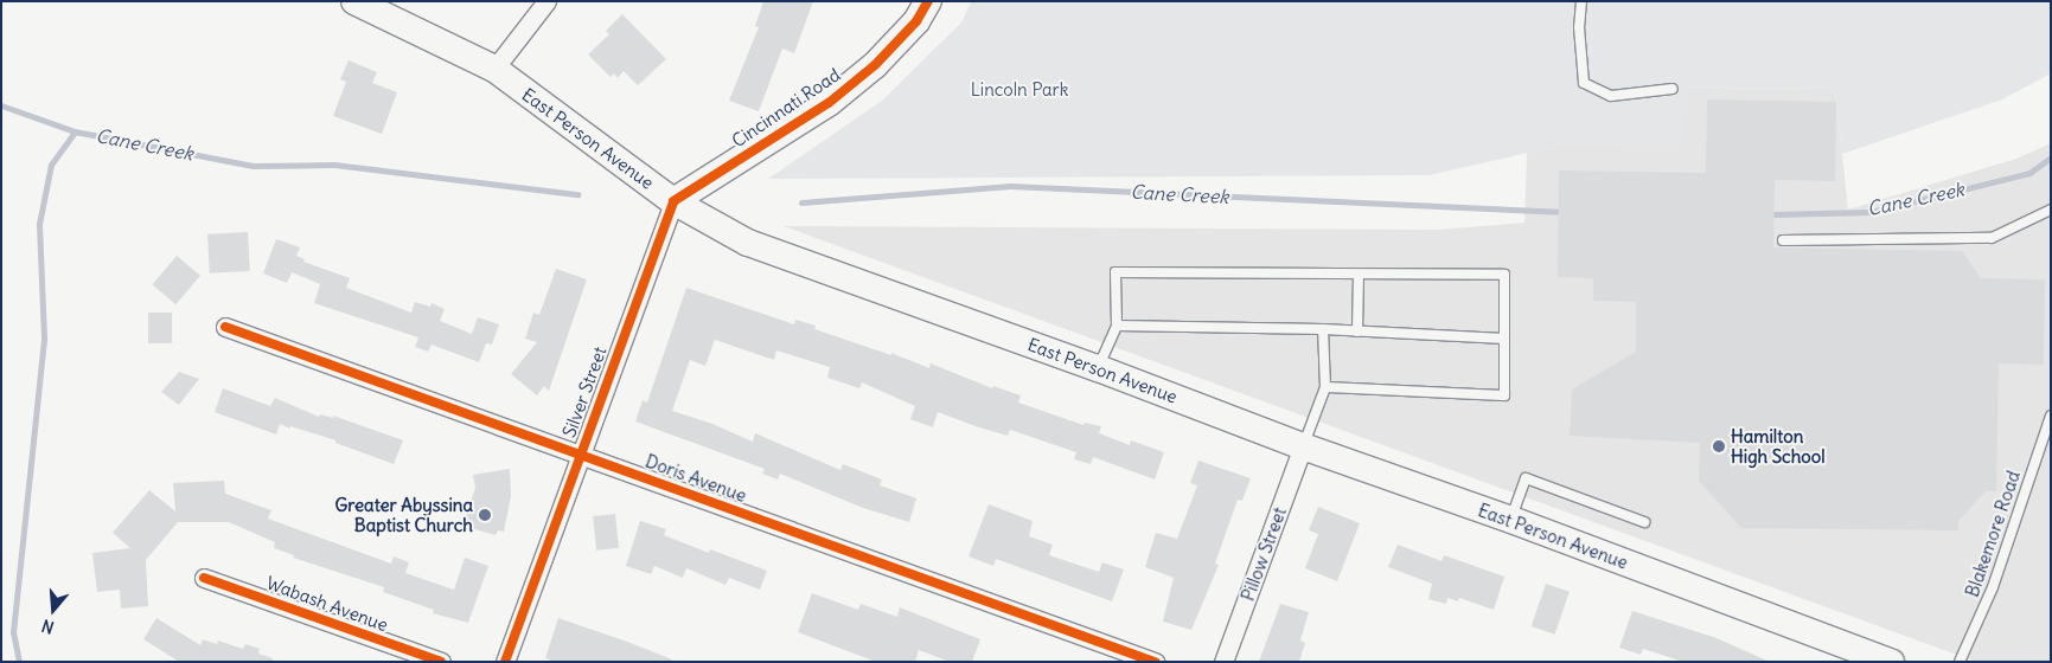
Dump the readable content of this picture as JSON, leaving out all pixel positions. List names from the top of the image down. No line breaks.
{"streets":{"main road":["Cincinnati Road","East Person Avenue"],"street":["Silver Street","Doris Avenue","Pillow Street","Wabash Avenue"],"lane":["Blakemore Road"]},"crossings":[["Cincinnati Road","East Person Avenue"],["Cincinnati Road","Silver Street"],["East Person Avenue","Silver Street"],["East Person Avenue","Pillow Street"],["Silver Street","Doris Avenue"]],"water":["Cane Creek"],"parks":["Lincoln Park"],"places":["Hamilton High School","Greater Abyssina Baptist Church"],"north":"bottom"}
